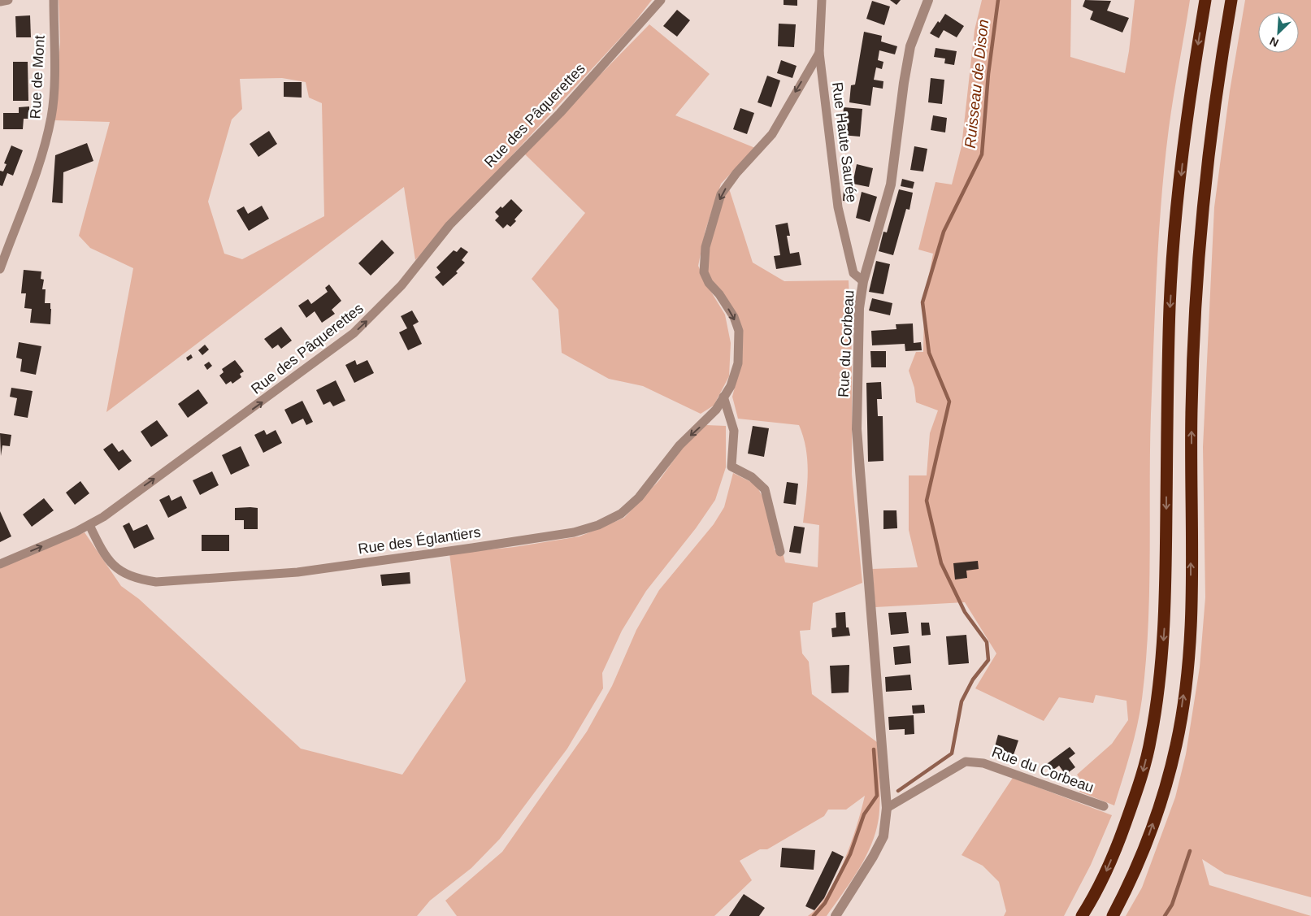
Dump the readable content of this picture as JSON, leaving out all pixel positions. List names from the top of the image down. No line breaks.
{"streets":{"street":["Rue de Mont","Rue des Pâquerettes","Rue Haute Saurée","Rue du Corbeau","Rue des Églantiers"]},"crossings":[["Rue des Pâquerettes","Rue des Églantiers"],["Rue Haute Saurée","Rue du Corbeau"],["Rue Haute Saurée","Rue des Églantiers"]],"one_way":["Rue des Pâquerettes"],"water":["Ruisseau de Dison"],"north":"bottom left"}
